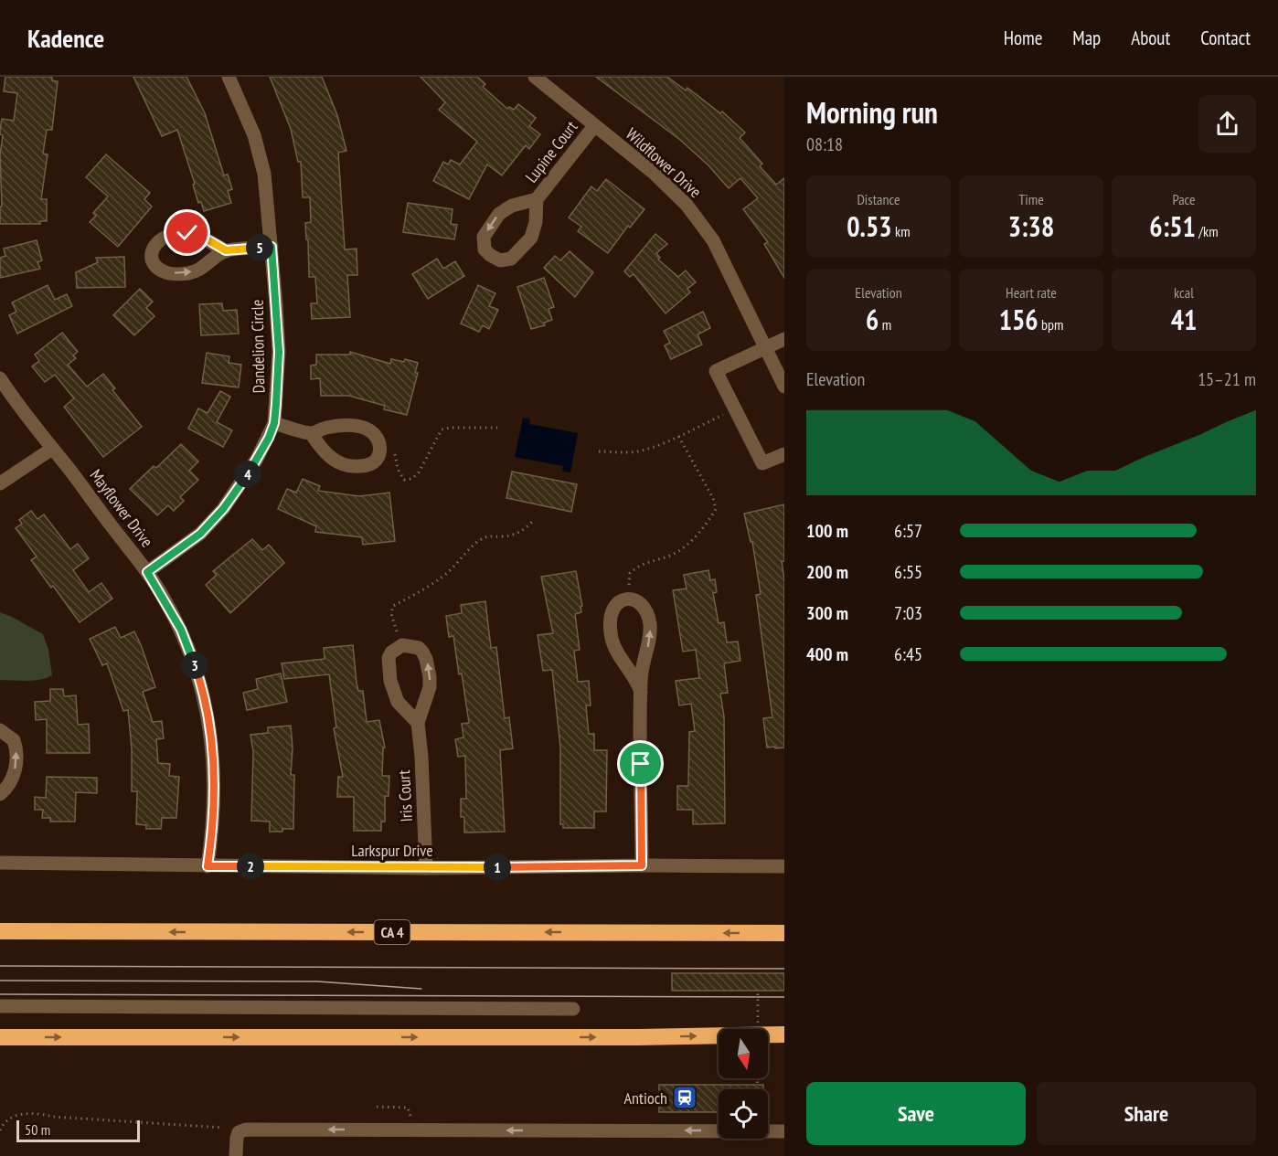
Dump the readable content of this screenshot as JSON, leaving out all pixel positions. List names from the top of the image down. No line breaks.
{"streets":{"highway":["CA 4"],"street":["Lupine Court","Wildflower Drive","Dandelion Circle","Mayflower Drive","Iris Court","Larkspur Drive"]},"crossings":[["Lupine Court","Wildflower Drive"],["Dandelion Circle","Mayflower Drive"],["Mayflower Drive","Larkspur Drive"],["Iris Court","Larkspur Drive"]],"places":{"station":["Antioch"]},"scale_bar":"50 m","north":"bottom","page":{"header":"Kadence","nav":["Home","Map","About","Contact"],"heading":["Morning run","08:18"],"stats":[["Distance","0.53 km"],["Time","3:38"],["Pace","6:51 /km"],["Elevation","6 m"],["Heart rate","156 bpm"],["kcal","41"]],"pins":["5","4","3","2","1"],"chart":["Elevation","15–21 m"],"list":[{"name":"100 m","note":"6:57"},{"name":"200 m","note":"6:55"},{"name":"300 m","note":"7:03"},{"name":"400 m","note":"6:45"}],"buttons":["Save","Share"],"scale":"50 m"}}
